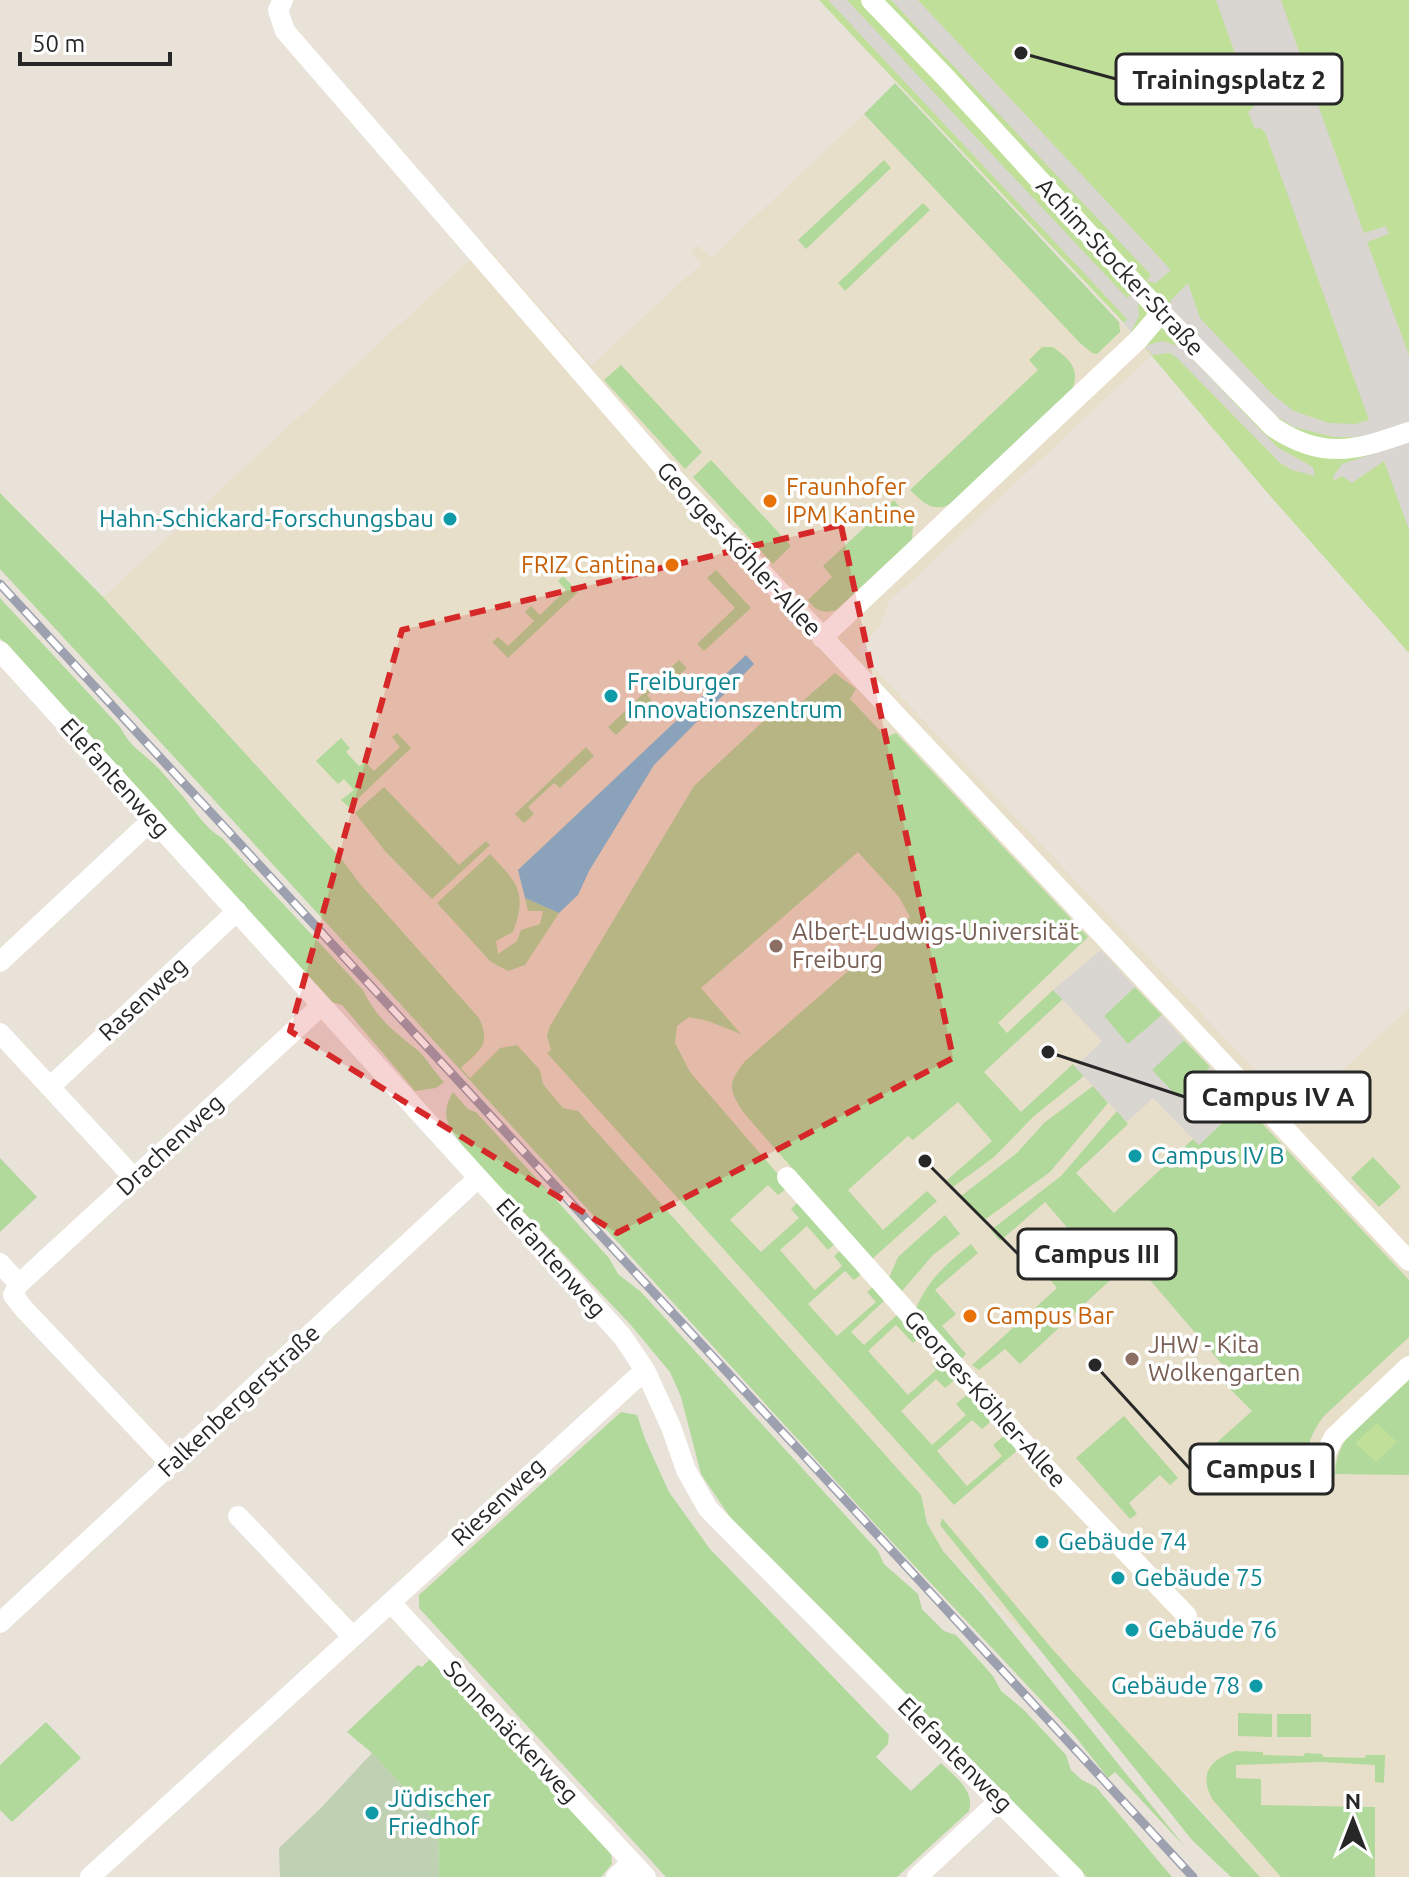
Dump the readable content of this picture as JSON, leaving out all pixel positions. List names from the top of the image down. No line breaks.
{"streets":{"street":["Achim-Stocker-Straße","Georges-Köhler-Allee","Elefantenweg","Rasenweg","Drachenweg","Falkenbergerstraße","Riesenweg","Sonnenäckerweg"]},"crossings":[["Elefantenweg","Rasenweg"],["Elefantenweg","Drachenweg"],["Elefantenweg","Falkenbergerstraße"],["Elefantenweg","Riesenweg"],["Riesenweg","Sonnenäckerweg"]],"places":["Trainingsplatz 2","Fraunhofer IPM Kantine","Hahn-Schickard-Forschungsbau","FRIZ Cantina","Freiburger Innovationszentrum","Albert-Ludwigs-Universität Freiburg","Campus IV A","Campus IV B","Campus III","Campus Bar","JHW - Kita Wolkengarten","Campus I","Gebäude 74","Gebäude 75","Gebäude 76","Gebäude 78","Jüdischer Friedhof"],"scale_bar":"50 m","north":"top"}
